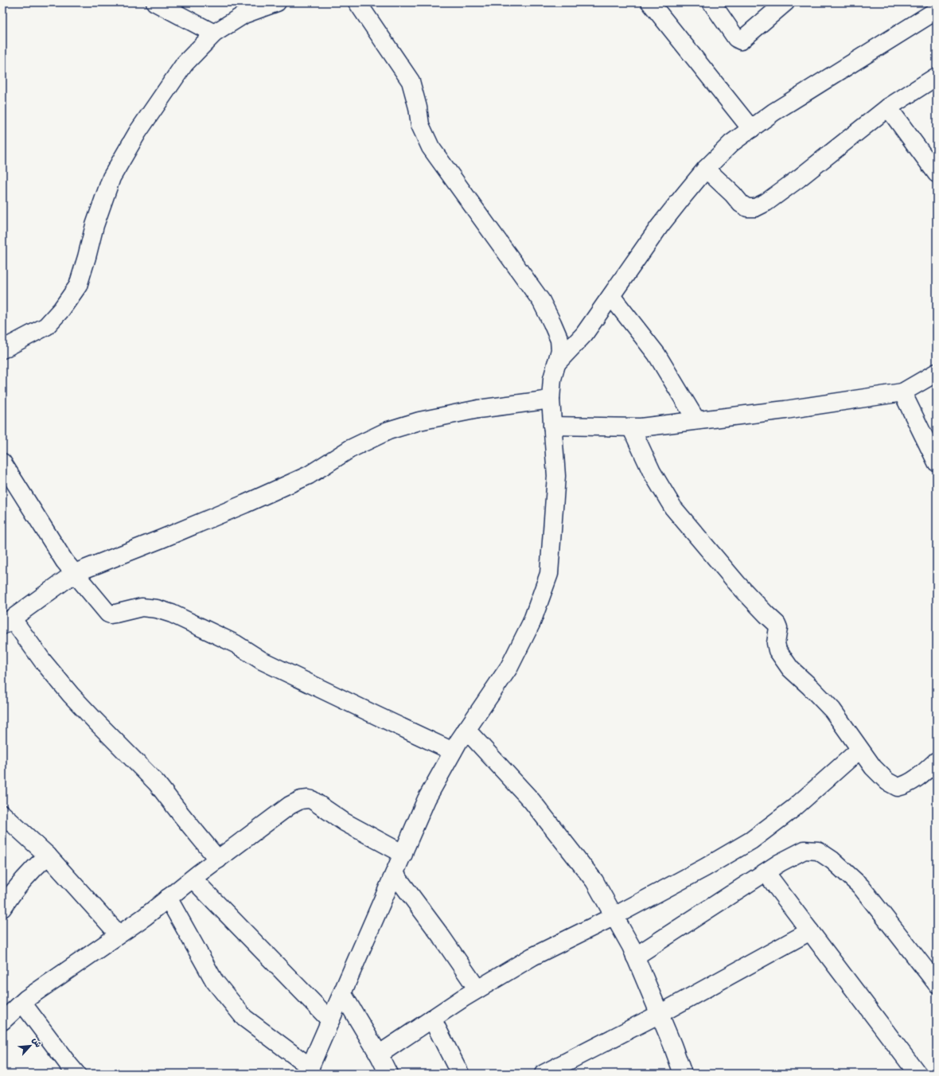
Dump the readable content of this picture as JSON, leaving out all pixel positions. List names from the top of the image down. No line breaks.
{"north":"top right"}
